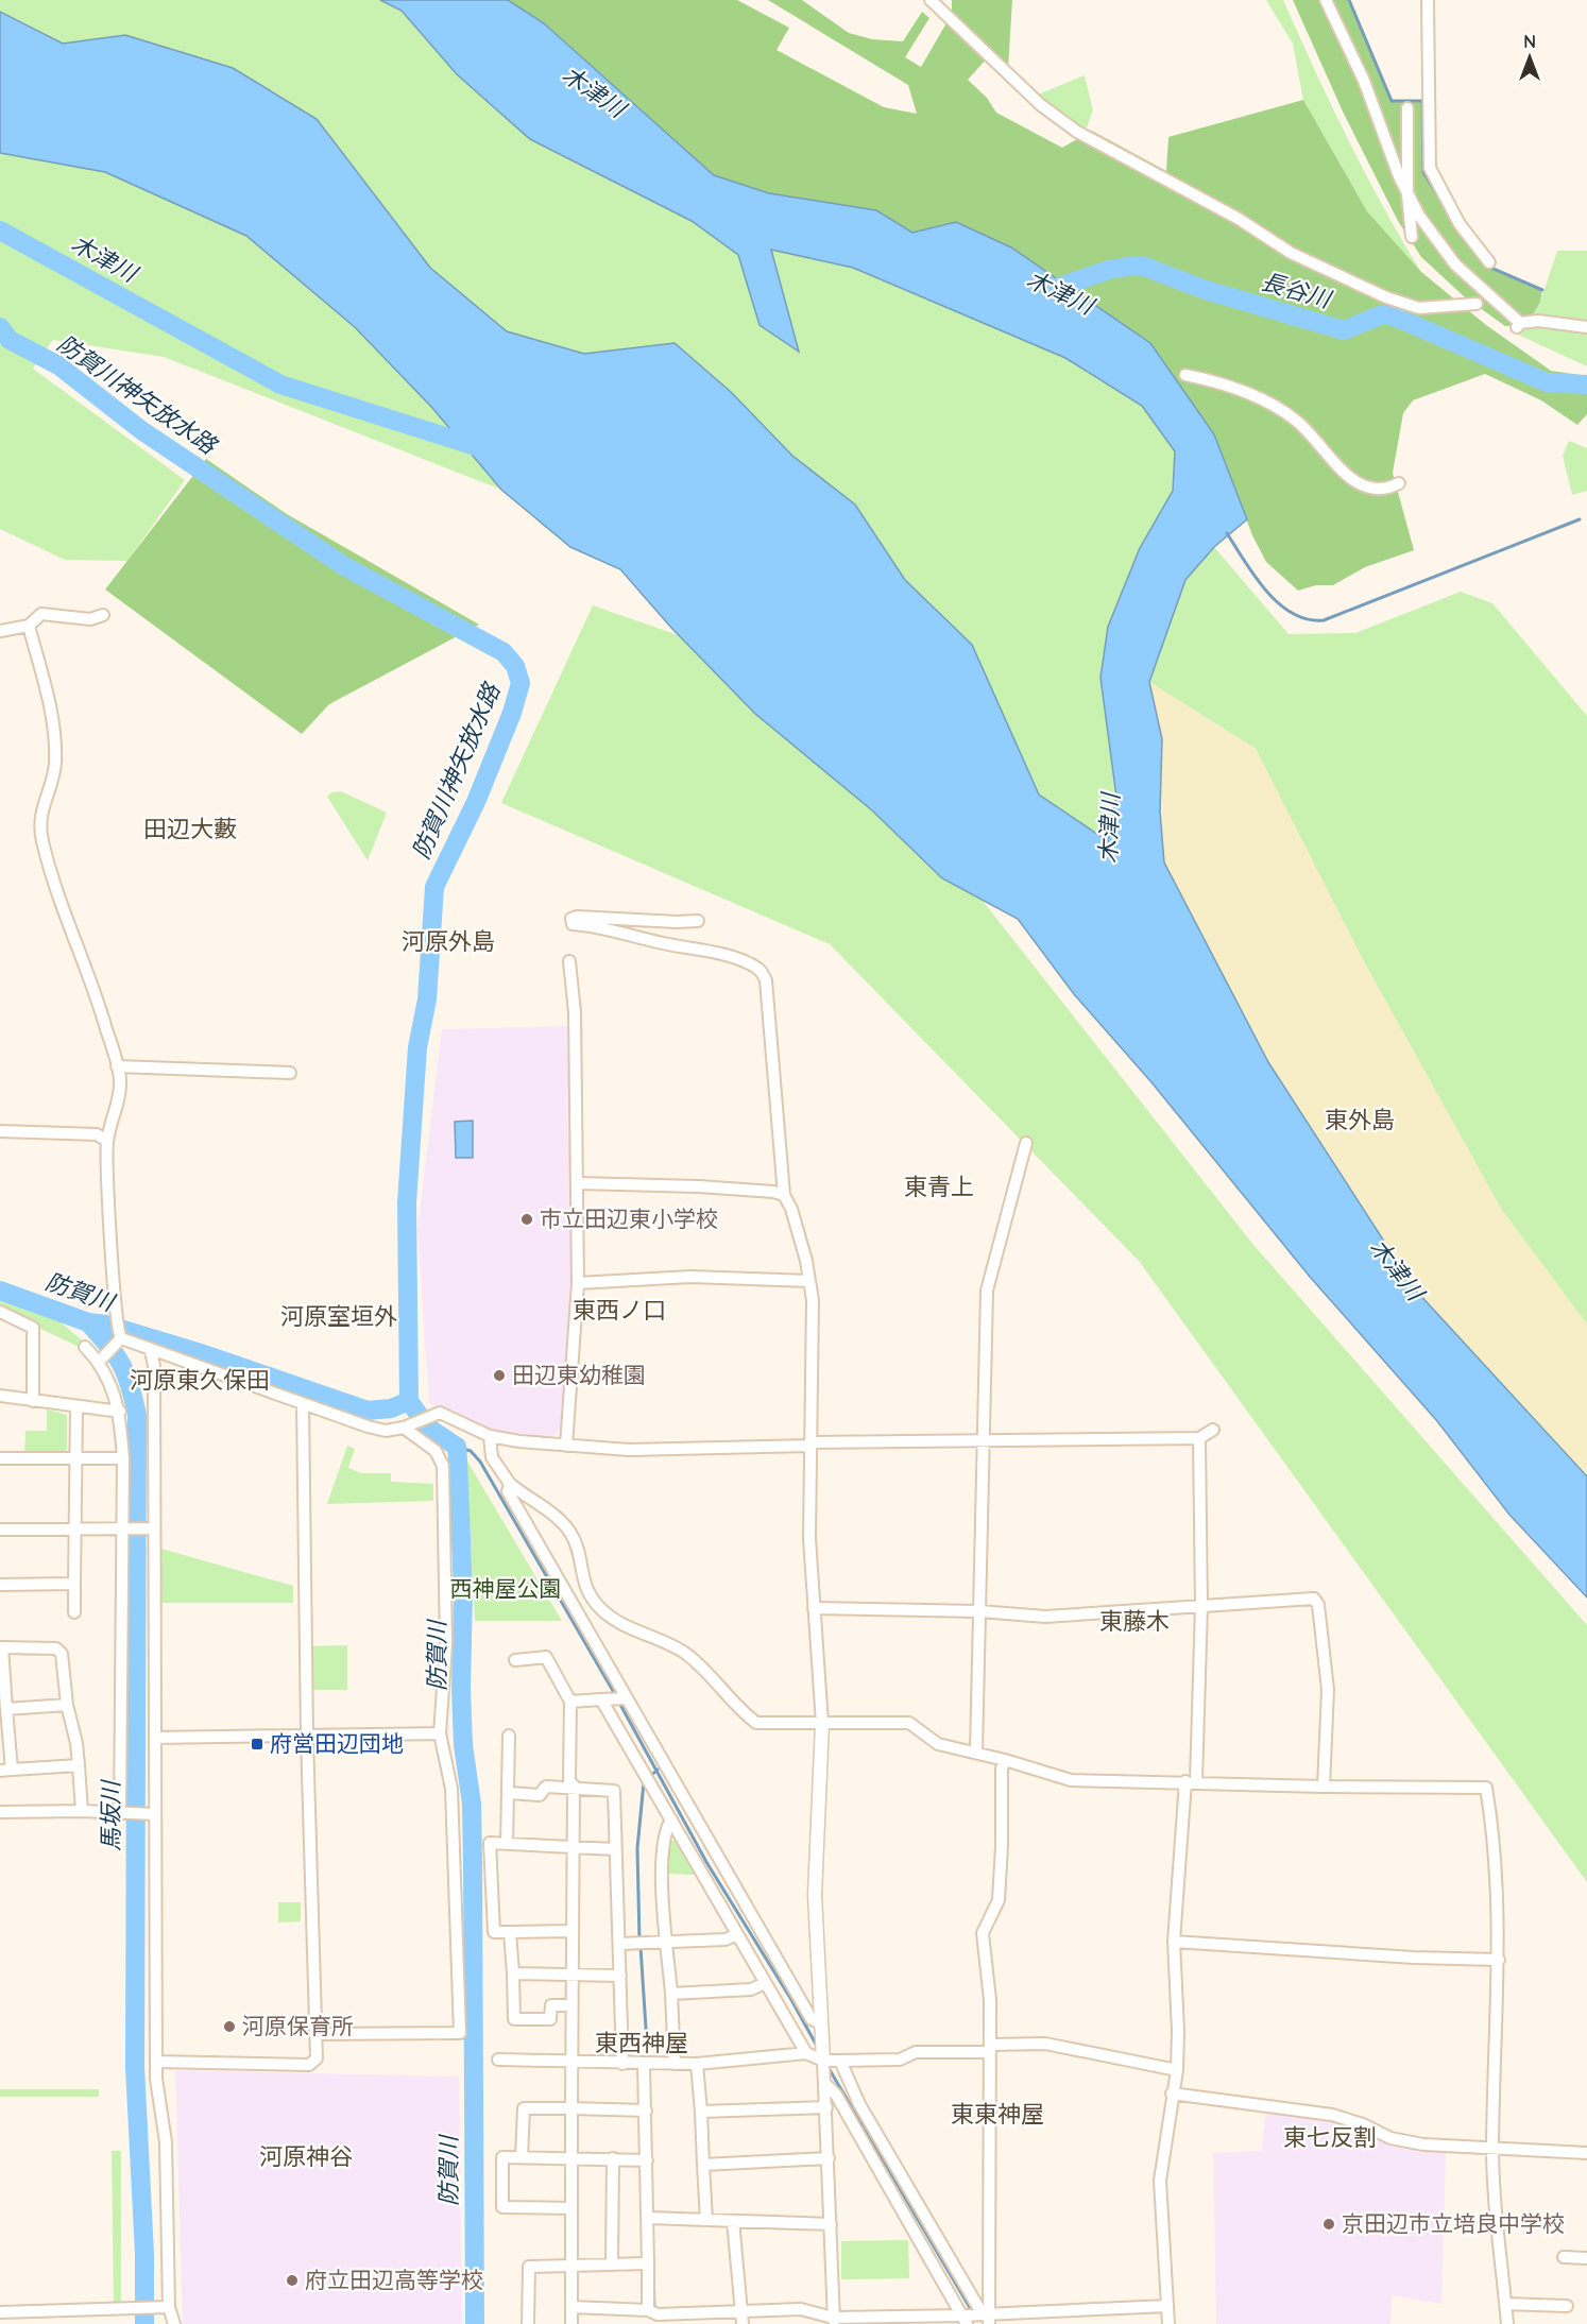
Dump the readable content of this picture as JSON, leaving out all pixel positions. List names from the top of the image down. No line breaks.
{"districts":["田辺大藪","河原外島","東外島","東青上","東西ノ口","河原室垣外","河原東久保田","東藤木","東西神屋","東東神屋","東七反割","河原神谷"],"water":["木津川","長谷川","防賀川神矢放水路","防賀川","馬坂川"],"parks":["西神屋公園"],"places":{"other":["市立田辺東小学校","田辺東幼稚園","河原保育所","京田辺市立培良中学校","府立田辺高等学校"],"transit":["府営田辺団地"]},"north":"top"}
